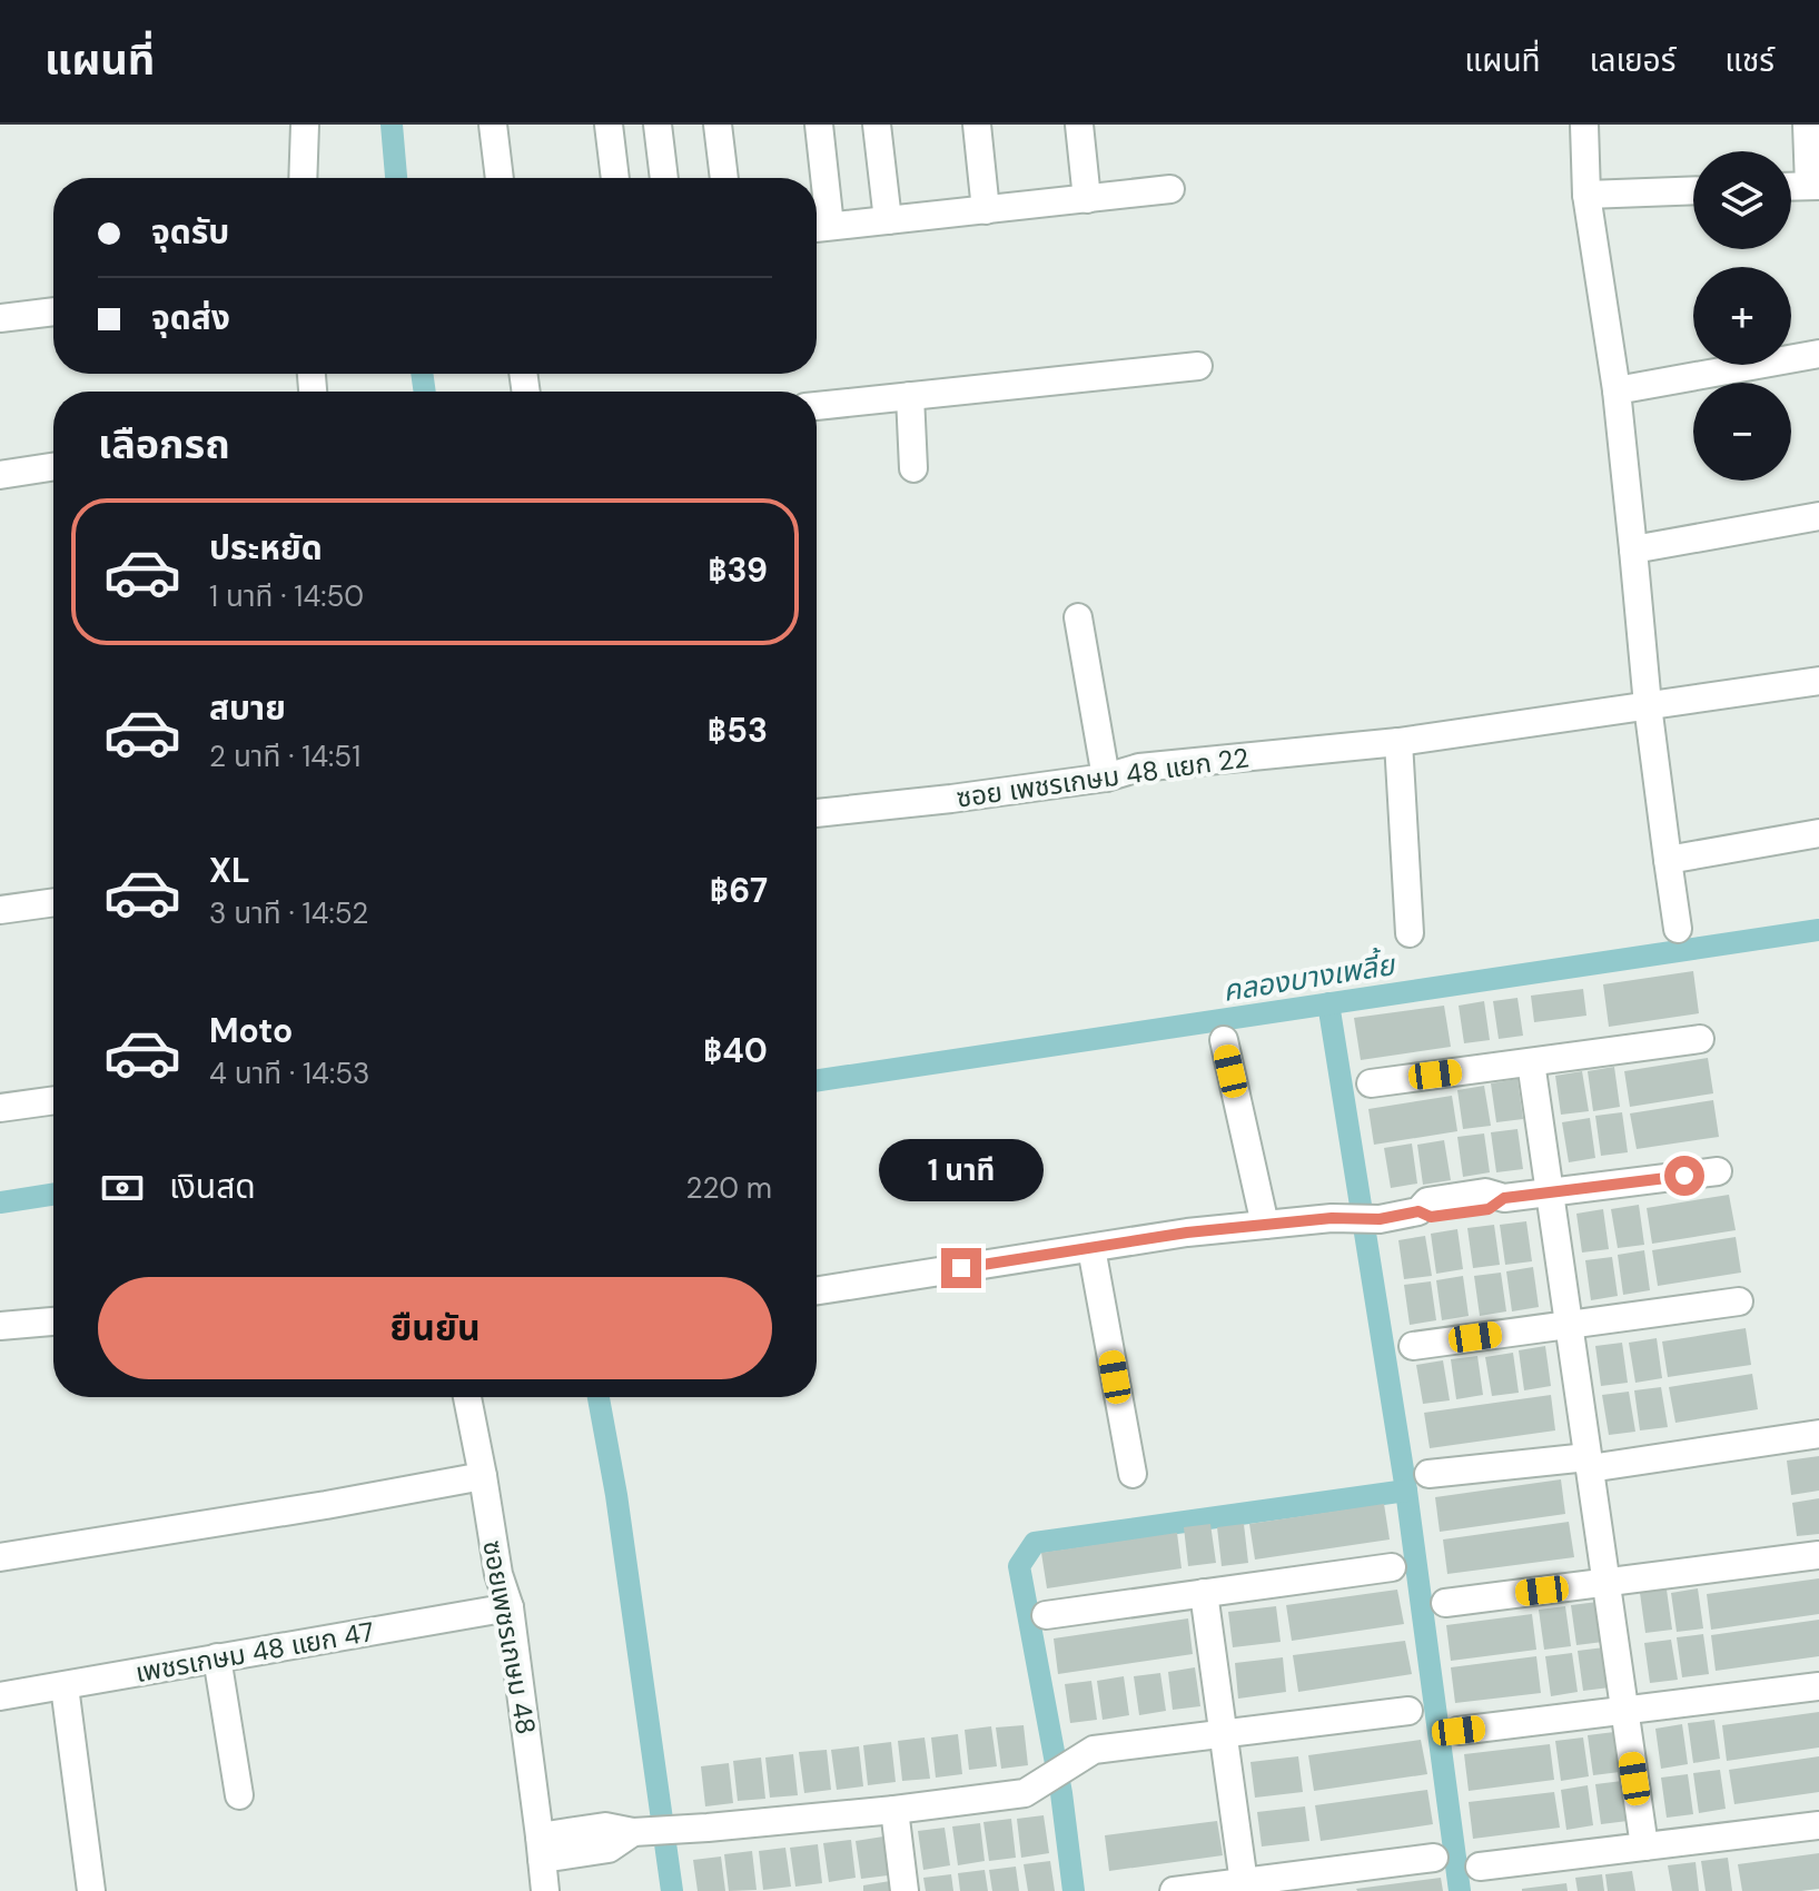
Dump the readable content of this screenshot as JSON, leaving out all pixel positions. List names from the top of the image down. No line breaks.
{"streets":{"street":["ซอย เพชรเกษม 48 แยก 22","ซอยเพชรเกษม 48","เพชรเกษม 48 แยก 47"]},"crossings":[["ซอยเพชรเกษม 48","เพชรเกษม 48 แยก 47"]],"water":["คลองบางเพลี้ย"],"page":{"header":"แผนที่","nav":["แผนที่","เลเยอร์","แชร์"],"map_buttons":["+","−"],"banner":["จุดรับ","จุดส่ง"],"heading":"เลือกรถ","list":[{"name":"ประหยัด","note":"1 นาที · 14:50","value":"฿39"},{"name":"สบาย","note":"2 นาที · 14:51","value":"฿53"},{"name":"XL","note":"3 นาที · 14:52","value":"฿67"},{"name":"Moto","note":"4 นาที · 14:53","value":"฿40"}],"bubble":"1 นาที","pay":["เงินสด","220 m"],"buttons":"ยืนยัน"}}
